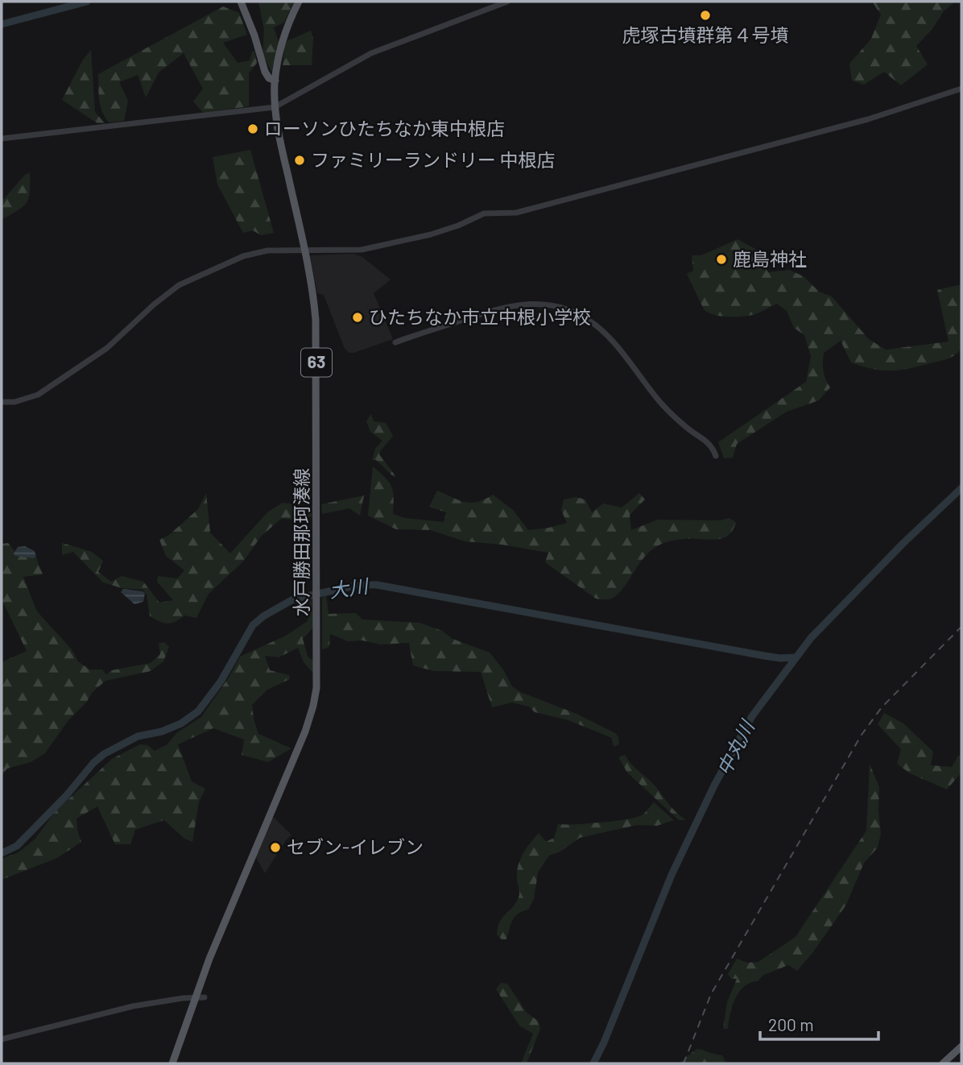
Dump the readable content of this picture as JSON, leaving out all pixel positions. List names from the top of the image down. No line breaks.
{"streets":{"main road":["63","水戸勝田那珂湊線"]},"water":["大川","中丸川"],"places":["虎塚古墳群第４号墳","ローソンひたちなか東中根店","ファミリーランドリー 中根店","鹿島神社","ひたちなか市立中根小学校","セブン-イレブン"],"scale_bar":"200 m"}
